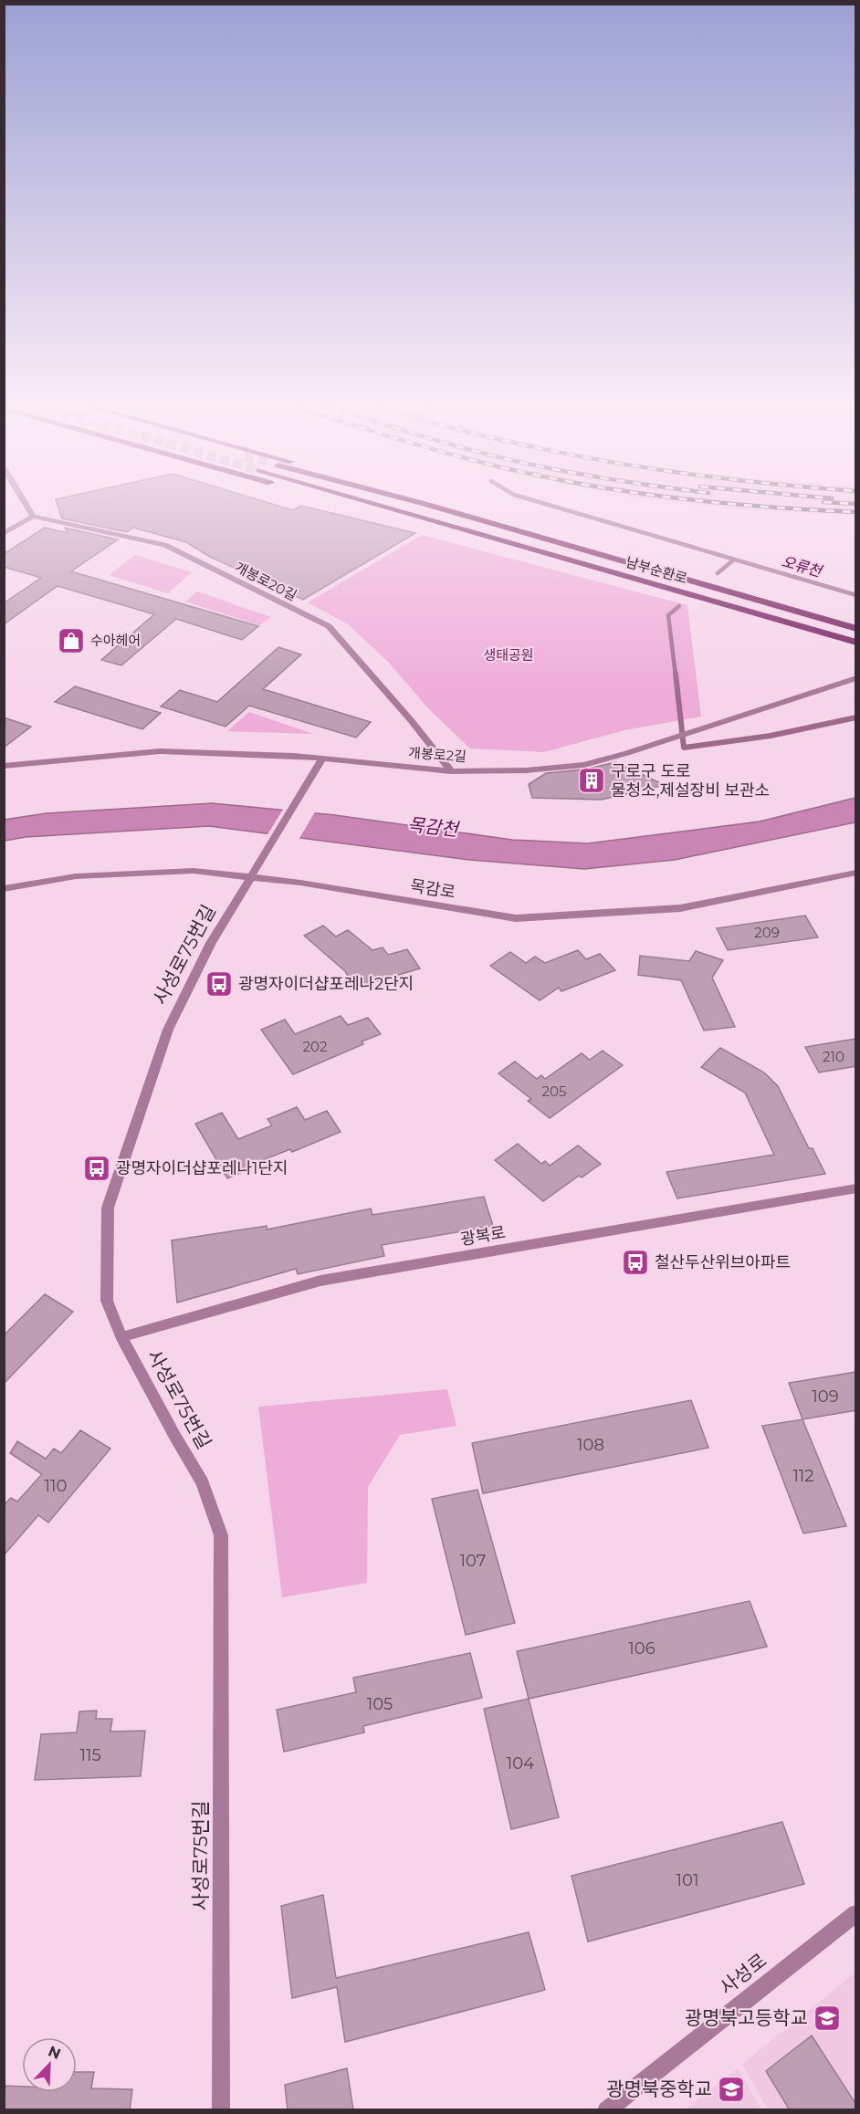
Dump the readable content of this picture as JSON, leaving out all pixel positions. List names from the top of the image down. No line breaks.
{"streets":{"main road":["남부순환로"],"street":["개봉로20길","개봉로2길","목감로","사성로75번길","광복로","사성로"]},"crossings":[["개봉로20길","개봉로2길"],["개봉로2길","사성로75번길"],["목감로","사성로75번길"],["사성로75번길","광복로"]],"water":["오류천","목감천"],"parks":["생태공원"],"places":{"shop":["수아헤어"],"building":["구로구 도로 물청소,제설장비 보관소"],"bus stop":["광명자이더샵포레나2단지","광명자이더샵포레나1단지","철산두산위브아파트"],"school or university":["광명북고등학교","광명북중학교"]},"house_numbers":["209","202","210","205","109","108","112","110","107","106","105","115","104","101"],"north":"top right"}
